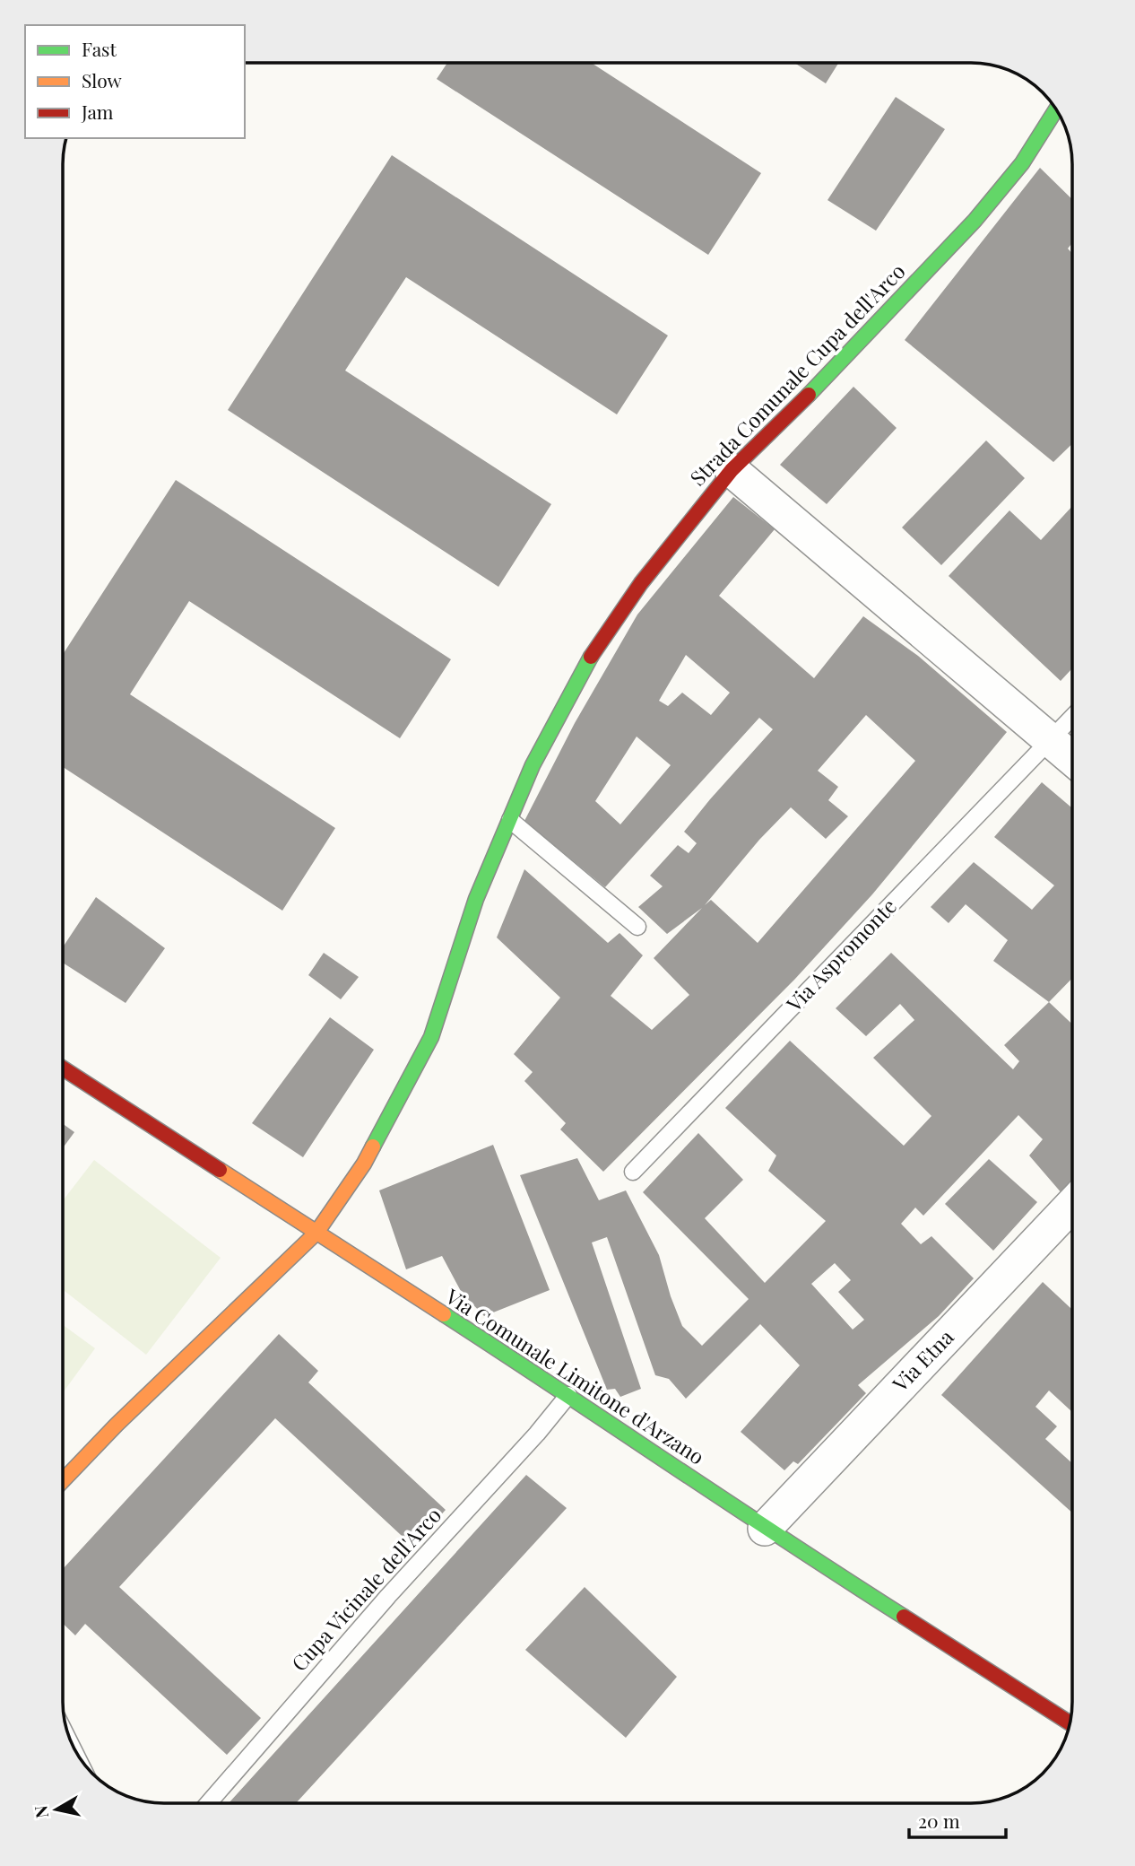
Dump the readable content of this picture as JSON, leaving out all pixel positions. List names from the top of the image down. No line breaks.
{"streets":{"street":["Strada Comunale Cupa dell'Arco","Via Etna","Via Comunale Limitone d'Arzano"],"lane":["Via Aspromonte","Cupa Vicinale dell'Arco"]},"crossings":[["Strada Comunale Cupa dell'Arco","Via Comunale Limitone d'Arzano"],["Via Etna","Via Comunale Limitone d'Arzano"],["Via Comunale Limitone d'Arzano","Cupa Vicinale dell'Arco"]],"legend":["Fast","Slow","Jam"],"scale_bar":"20 m","north":"left"}
